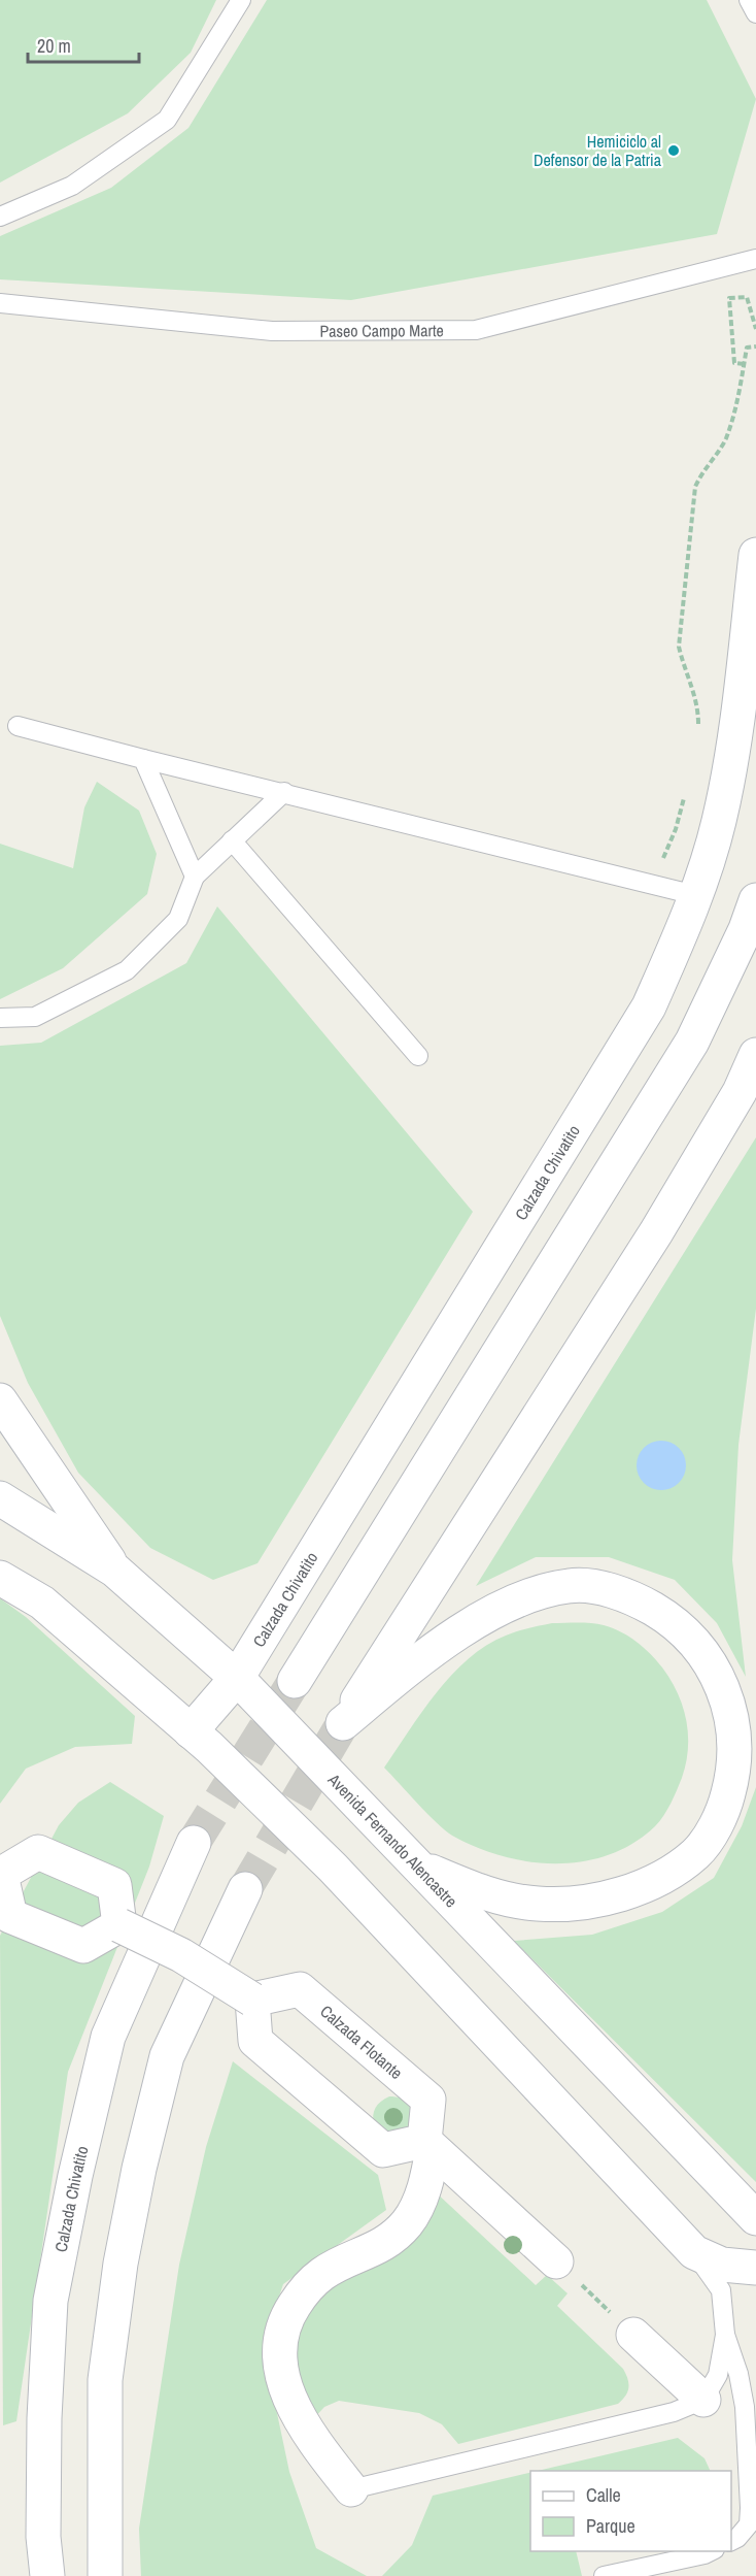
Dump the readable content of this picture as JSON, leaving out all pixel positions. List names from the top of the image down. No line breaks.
{"streets":{"street":["Calzada Chivatito","Avenida Fernando Alencastre","Calzada Flotante"],"lane":["Paseo Campo Marte"]},"crossings":[["Calzada Chivatito","Avenida Fernando Alencastre"]],"places":["Hemiciclo al Defensor de la Patria"],"legend":["Calle","Parque"],"scale_bar":"20 m"}
